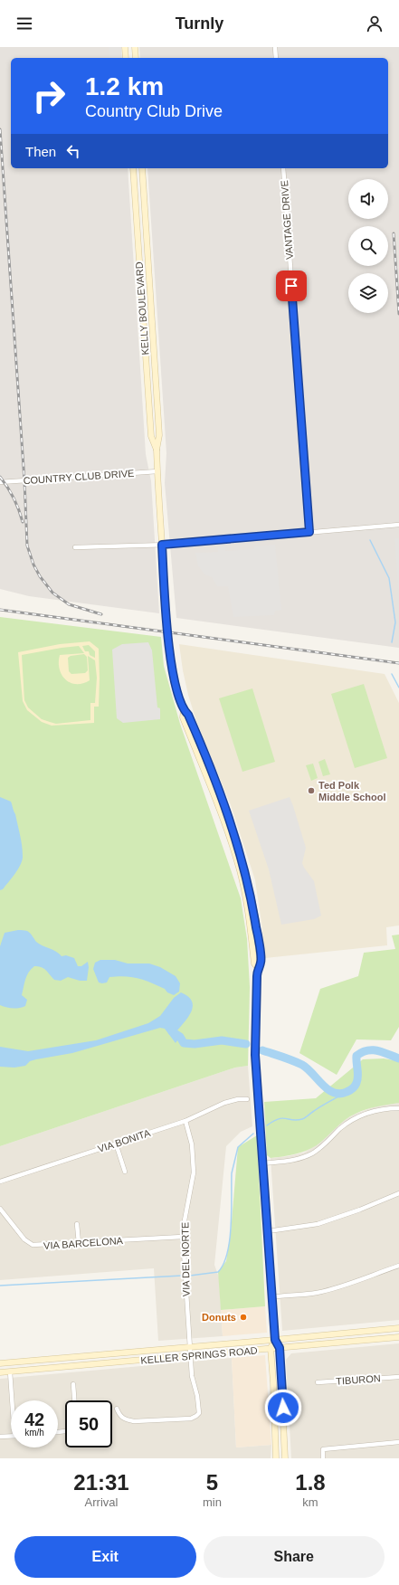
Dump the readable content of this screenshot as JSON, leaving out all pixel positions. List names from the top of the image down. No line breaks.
{"streets":{"street":["VANTAGE DRIVE","KELLY BOULEVARD","COUNTRY CLUB DRIVE","VIA BONITA","VIA BARCELONA","VIA DEL NORTE","KELLER SPRINGS ROAD","TIBURON"]},"crossings":[["KELLY BOULEVARD","COUNTRY CLUB DRIVE"],["KELLY BOULEVARD","KELLER SPRINGS ROAD"],["VIA BONITA","VIA DEL NORTE"],["VIA BARCELONA","VIA DEL NORTE"],["VIA DEL NORTE","KELLER SPRINGS ROAD"]],"places":["Ted Polk Middle School","Donuts"],"page":{"header":"Turnly","turn":["1.2 km","Country Club Drive"],"then":"Then","speed":"42 km/h","limit":"50","eta":["21:31","Arrival","5","min","1.8","km"],"buttons":["Exit","Share"]}}
